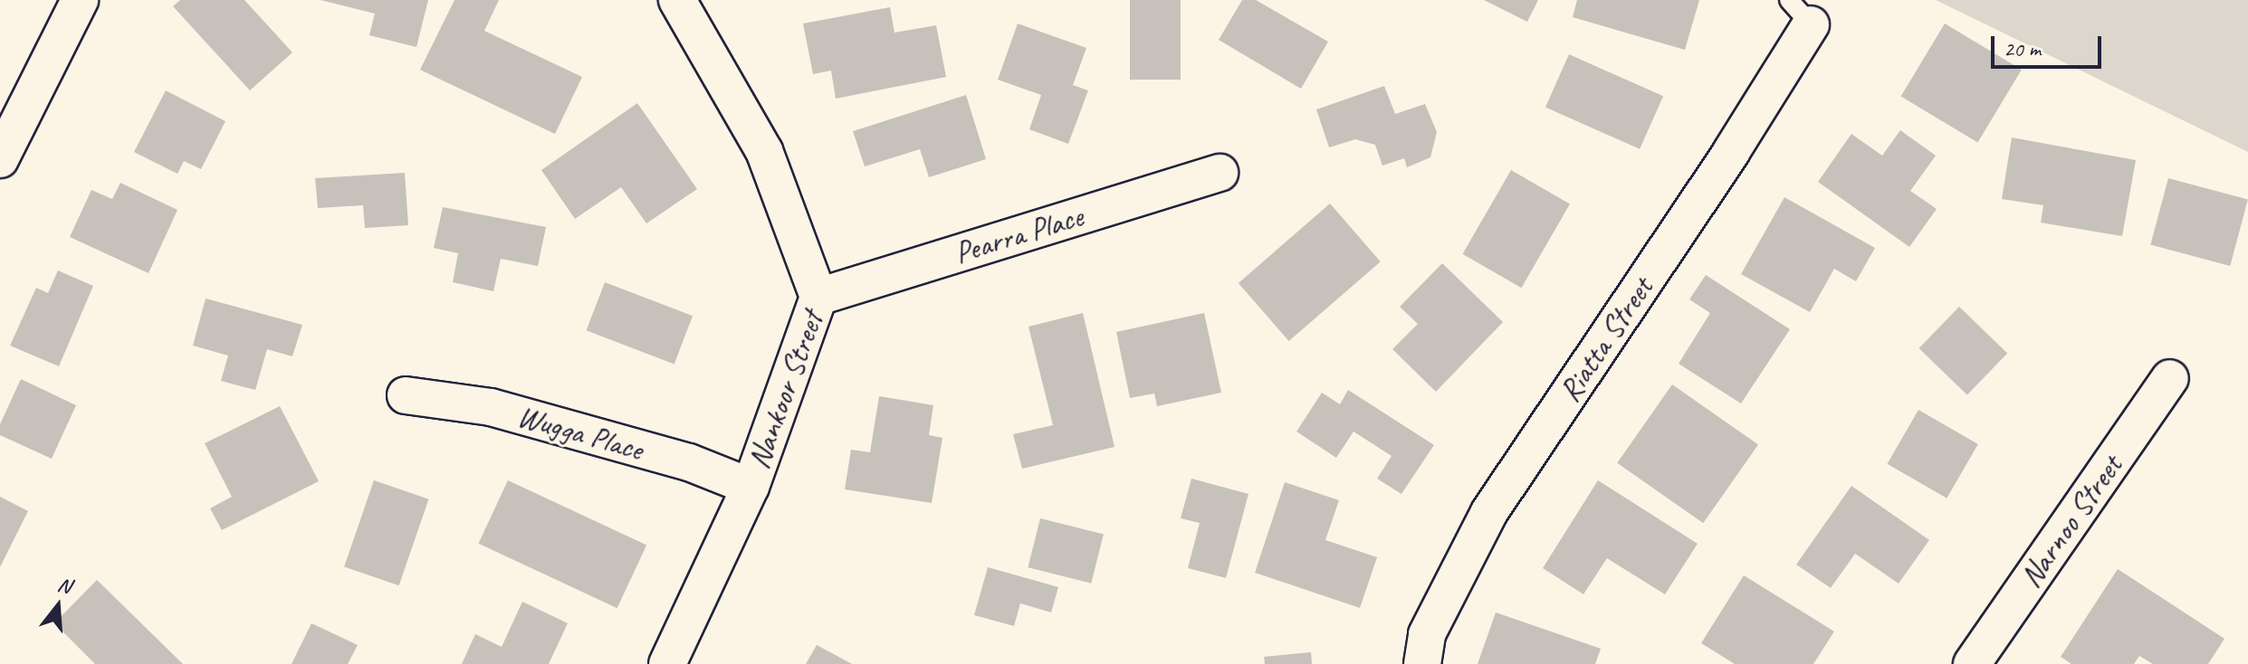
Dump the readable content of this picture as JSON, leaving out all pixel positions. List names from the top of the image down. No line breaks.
{"streets":{"street":["Pearra Place","Riatta Street","Nankoor Street","Wugga Place","Narnoo Street"]},"crossings":[["Pearra Place","Nankoor Street"],["Nankoor Street","Wugga Place"]],"scale_bar":"20 m","north":"top"}
